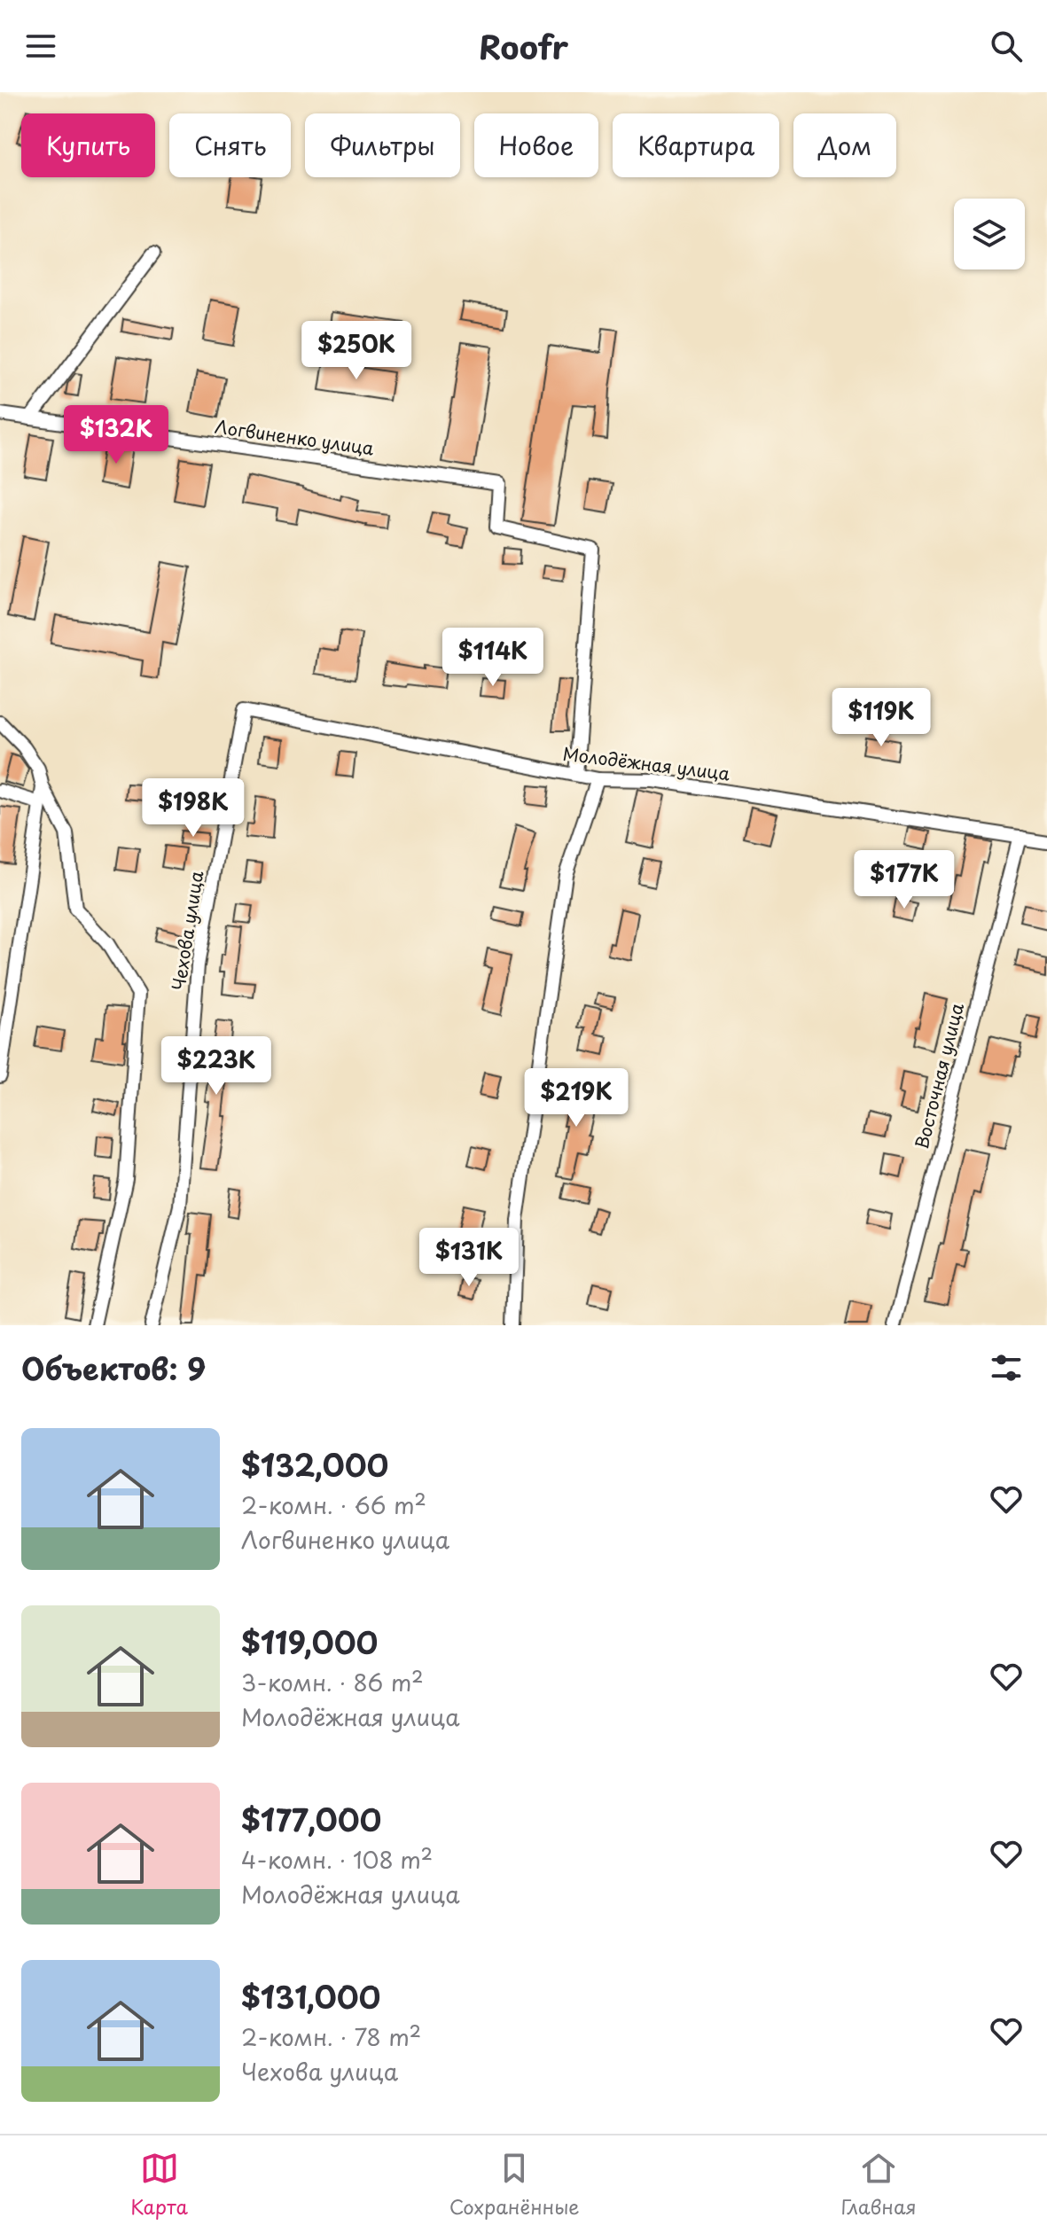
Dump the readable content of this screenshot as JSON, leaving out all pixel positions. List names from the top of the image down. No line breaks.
{"streets":{"street":["Логвиненко улица","Молодёжная улица","Чехова улица","Восточная улица"]},"crossings":[["Логвиненко улица","Молодёжная улица"],["Молодёжная улица","Чехова улица"],["Молодёжная улица","Восточная улица"]],"page":{"header":"Roofr","chip":["Купить","Снять","Фильтры","Новое","Квартира","Дом"],"price":["$250K","$132K","$114K","$119K","$198K","$177K","$223K","$219K","$131K"],"heading":"Объектов: 9","list":[{"name":"$132,000","note":"2-комн. · 66 m² · Логвиненко улица"},{"name":"$119,000","note":"3-комн. · 86 m² · Молодёжная улица"},{"name":"$177,000","note":"4-комн. · 108 m² · Молодёжная улица"},{"name":"$131,000","note":"2-комн. · 78 m² · Чехова улица"}],"tabs":["Карта","Сохранённые","Главная"]}}
